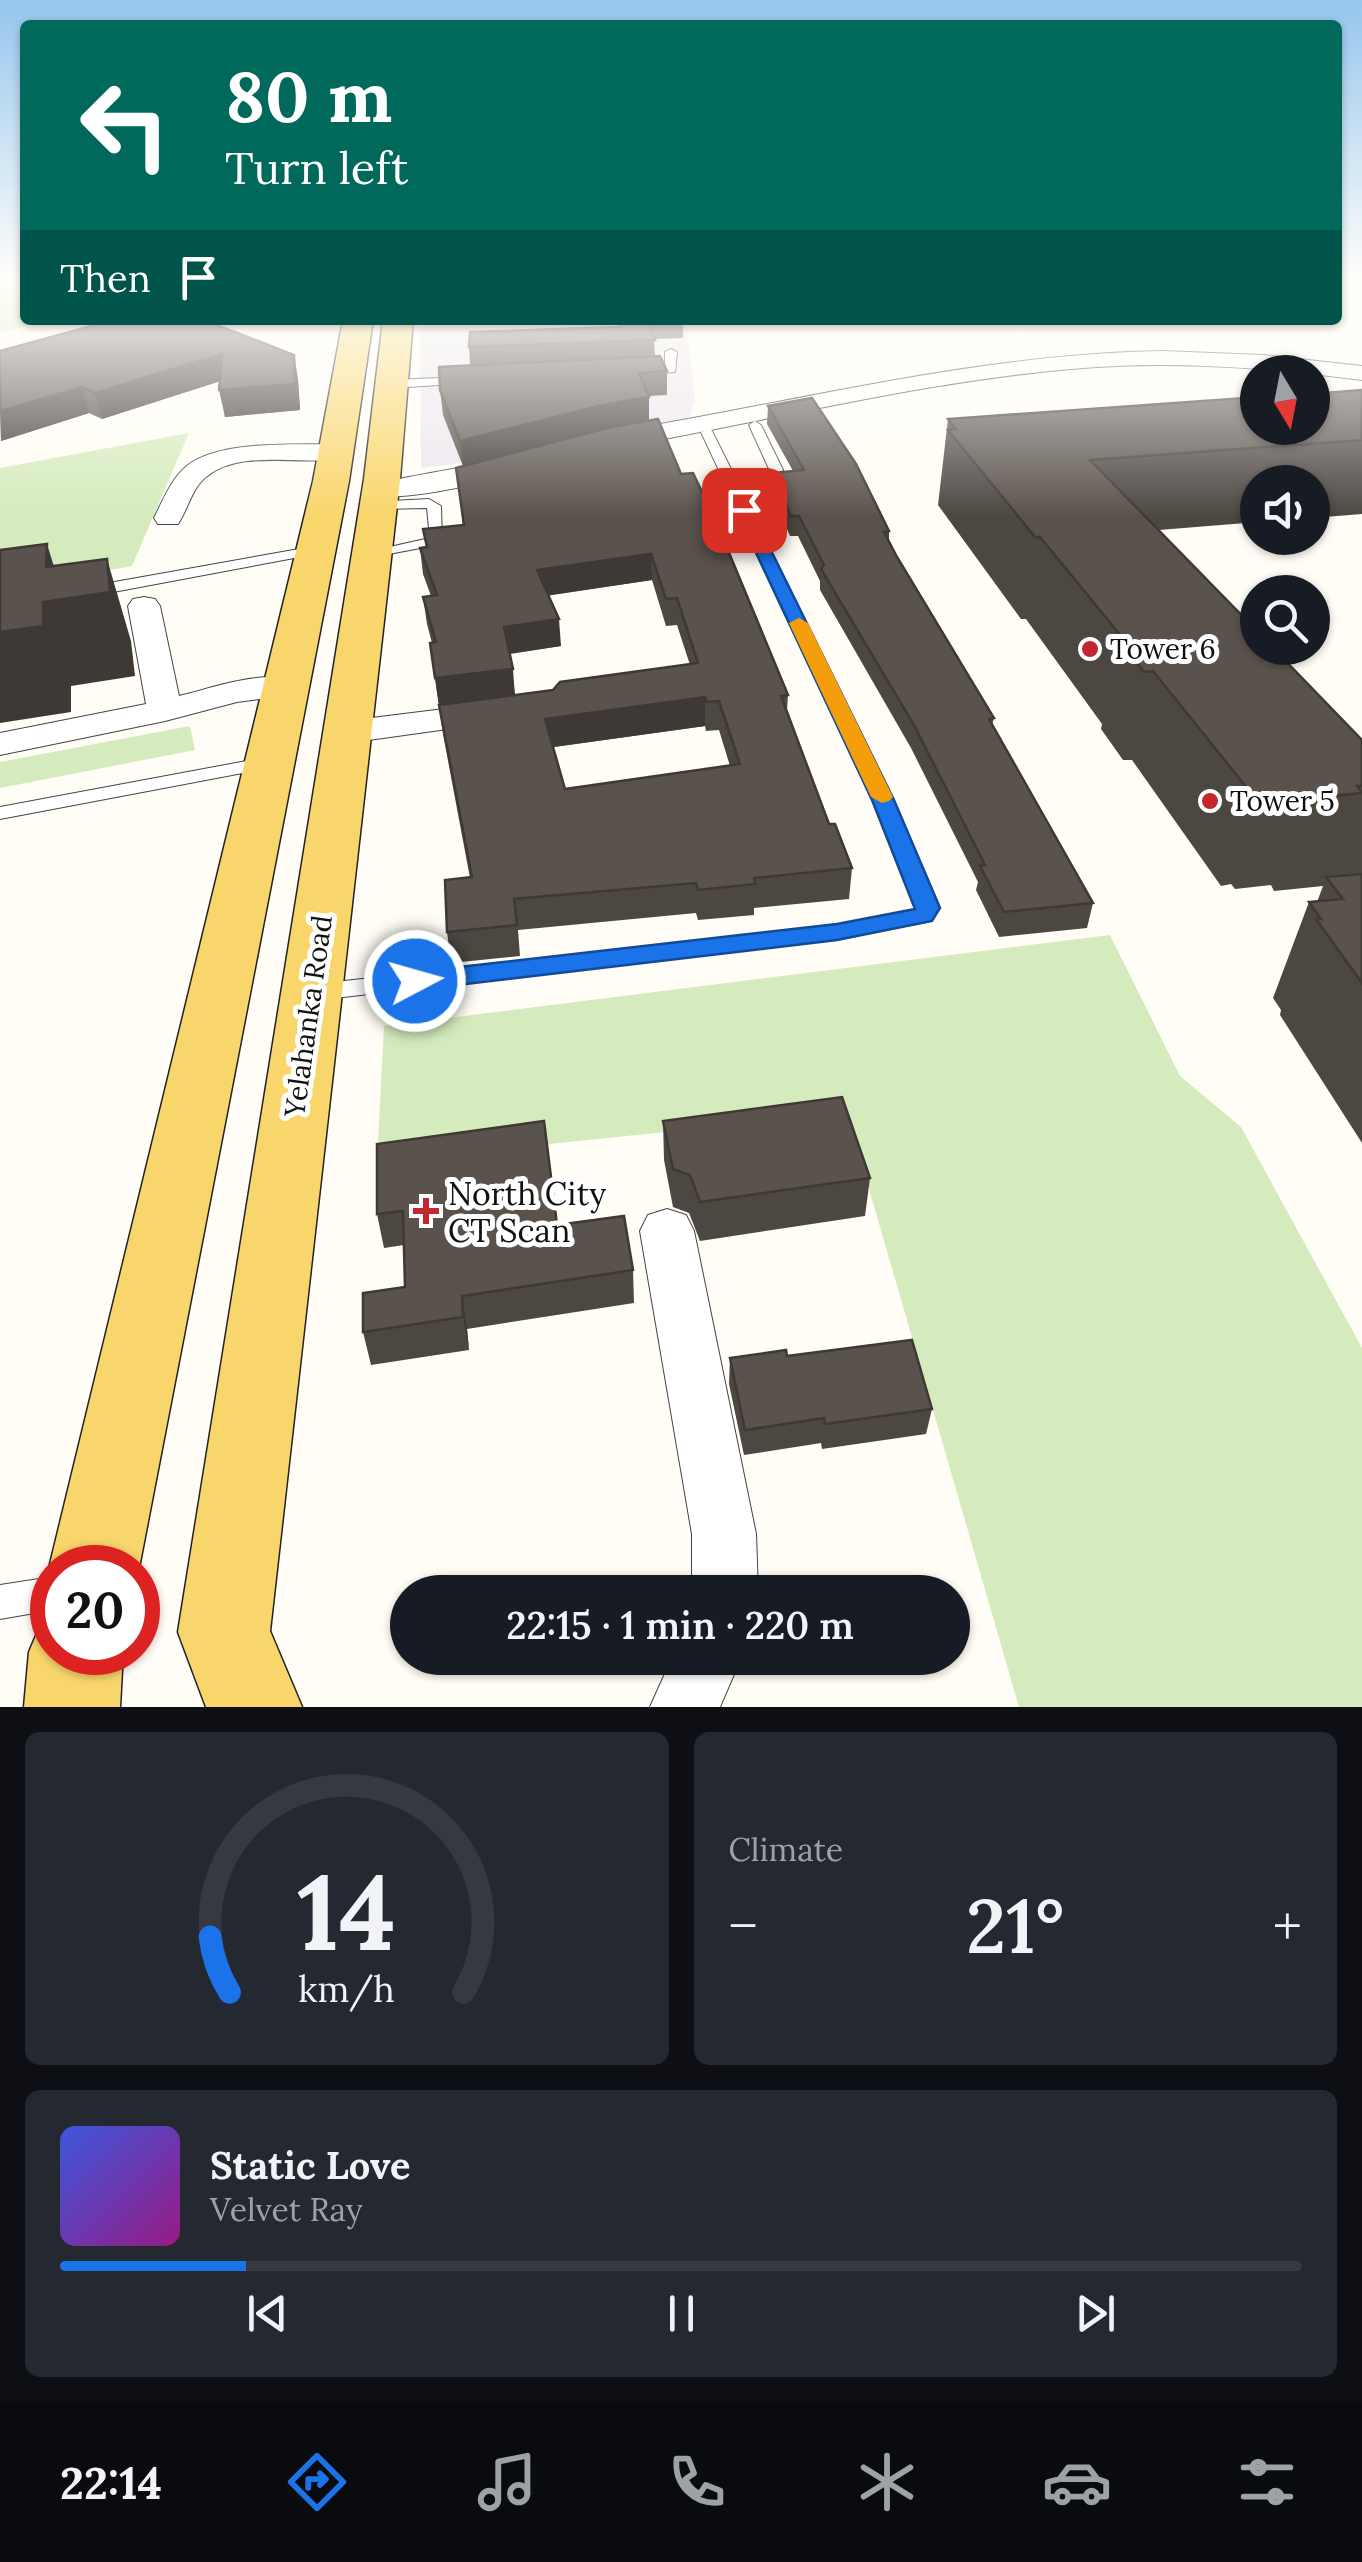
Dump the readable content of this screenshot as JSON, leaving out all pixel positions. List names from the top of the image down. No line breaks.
{"streets":{"main road":["Yelahanka Road"]},"places":{"other":["Tower 6","Tower 5"],"health":["North City CT Scan"]},"north":"bottom","page":{"turn":["80 m","Turn left"],"then":"Then","limit":"20","trip":"22:15 · 1 min · 220 m","tile":"Climate","heat":["−","21°","+"],"song":["Static Love","Velvet Ray"],"tabs":"22:14","gauge":["14","km/h"]}}
